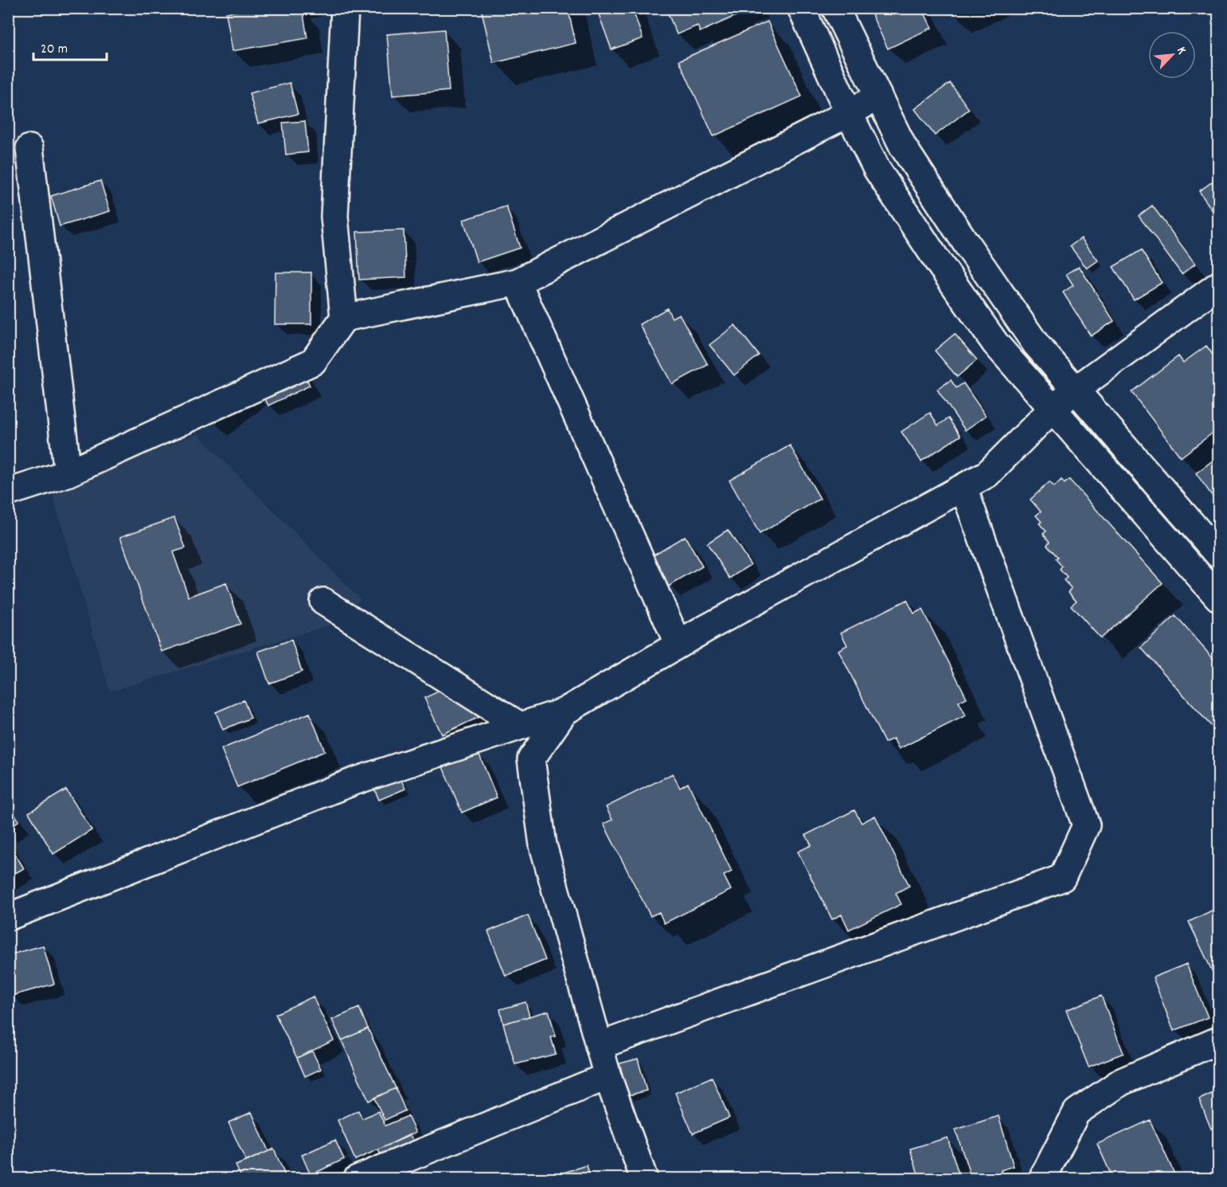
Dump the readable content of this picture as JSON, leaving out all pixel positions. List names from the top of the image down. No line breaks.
{"scale_bar":"20 m","north":"top right"}
